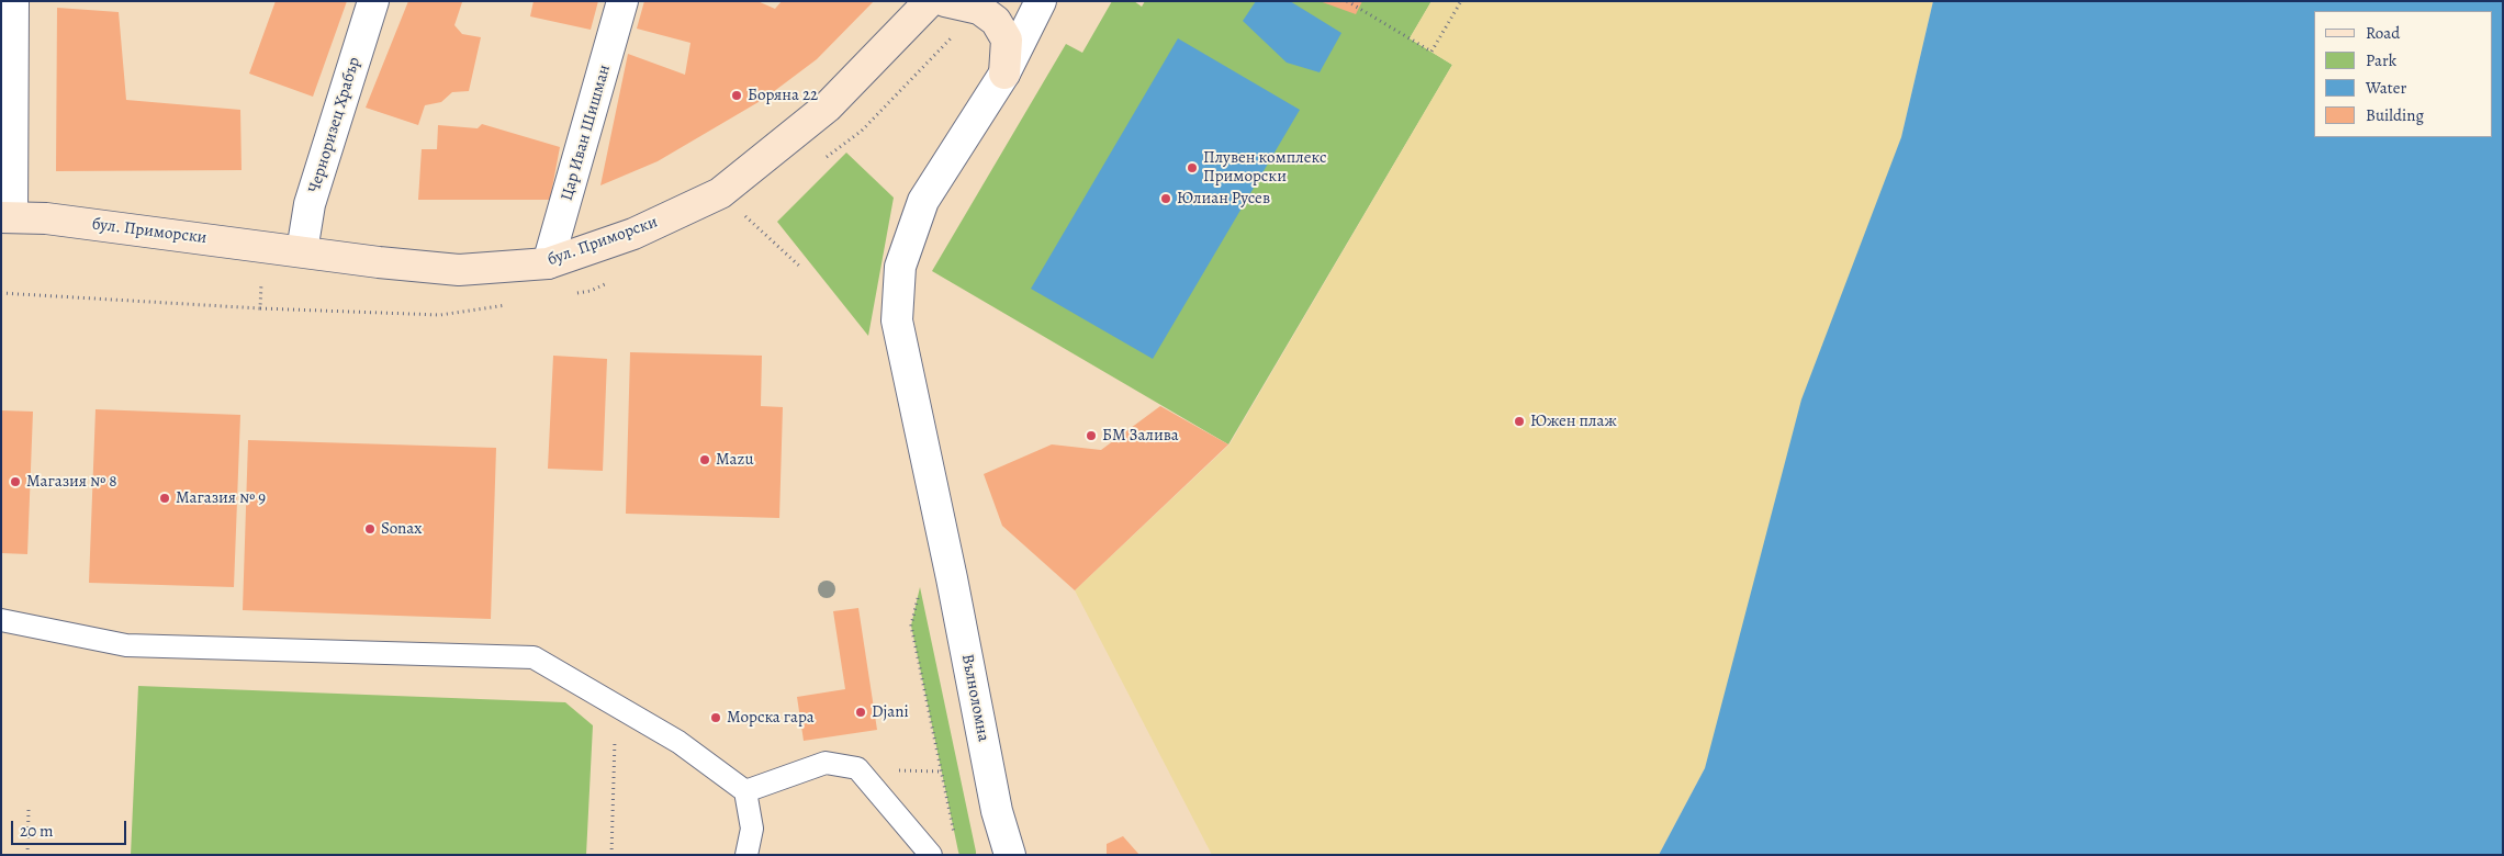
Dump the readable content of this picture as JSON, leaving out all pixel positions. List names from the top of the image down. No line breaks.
{"streets":{"main road":["бул. Приморски"],"street":["Черноризец Храбър","Цар Иван Шишман","Вълноломна"]},"crossings":[["Черноризец Храбър","бул. Приморски"],["Цар Иван Шишман","бул. Приморски"]],"places":["Боряна 22","Плувен комплекс Приморски","Юлиан Русев","Южен плаж","БМ Залива","Mazu","Магазия № 8","Магазия № 9","Sonax","Djani","Морска гара"],"legend":["Road","Park","Water","Building"],"scale_bar":"20 m"}
